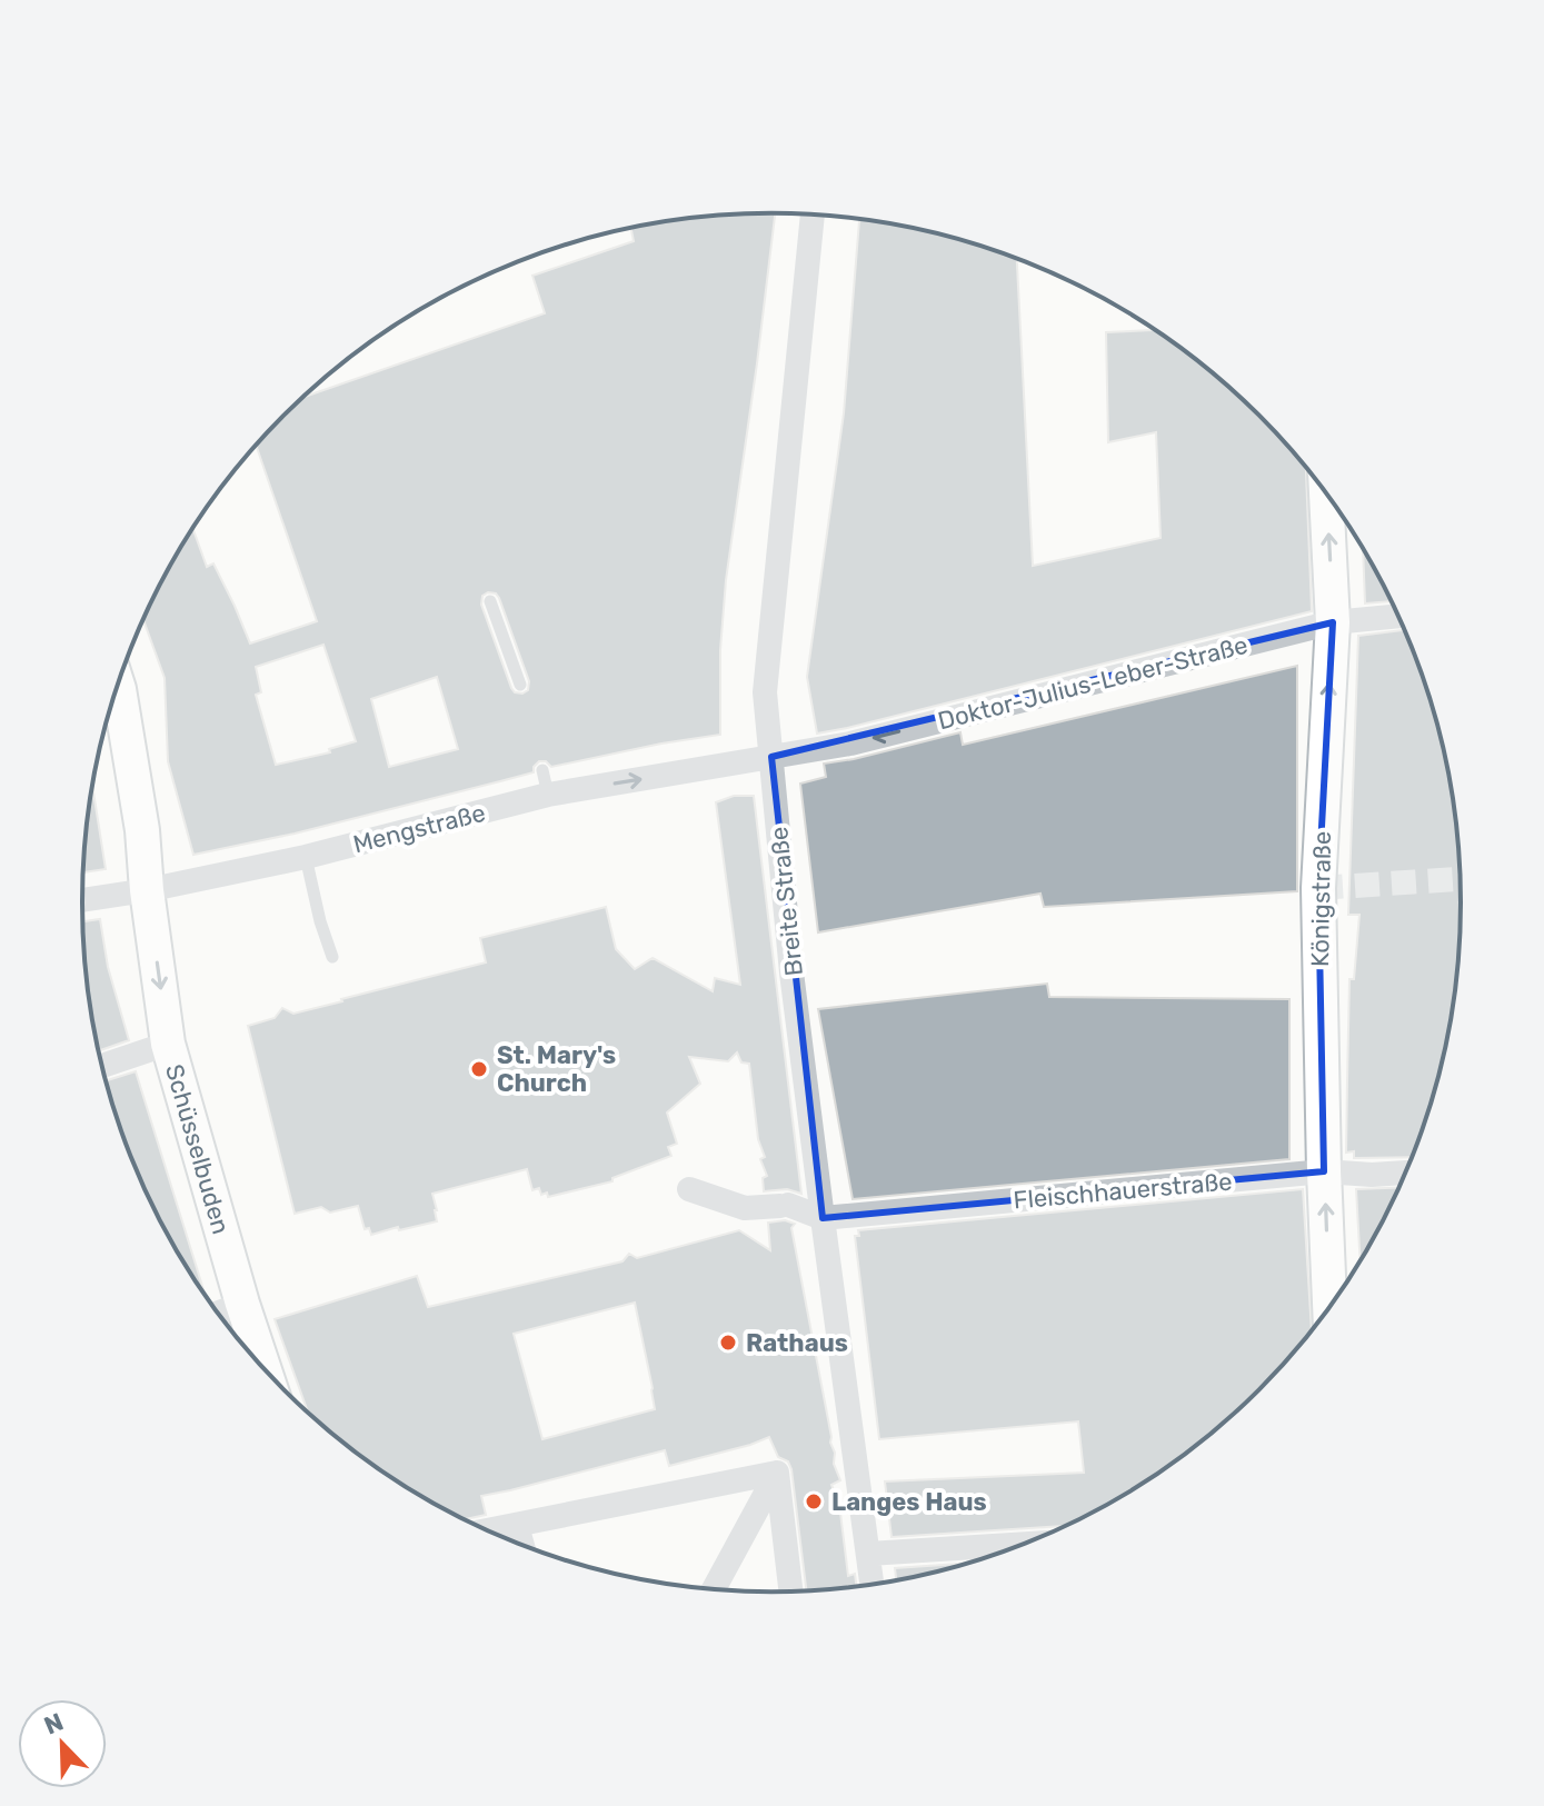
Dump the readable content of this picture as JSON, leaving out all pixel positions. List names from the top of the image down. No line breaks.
{"streets":{"street":["Doktor-Julius-Leber-Straße","Mengstraße","Königstraße","Breite Straße","Schüsselbuden","Fleischhauerstraße"]},"crossings":[["Doktor-Julius-Leber-Straße","Mengstraße"],["Doktor-Julius-Leber-Straße","Königstraße"],["Doktor-Julius-Leber-Straße","Breite Straße"],["Mengstraße","Breite Straße"],["Mengstraße","Schüsselbuden"],["Königstraße","Fleischhauerstraße"],["Breite Straße","Fleischhauerstraße"]],"one_way":["Doktor-Julius-Leber-Straße","Königstraße"],"places":["St. Mary's Church","Rathaus","Langes Haus"],"north":"top left"}
